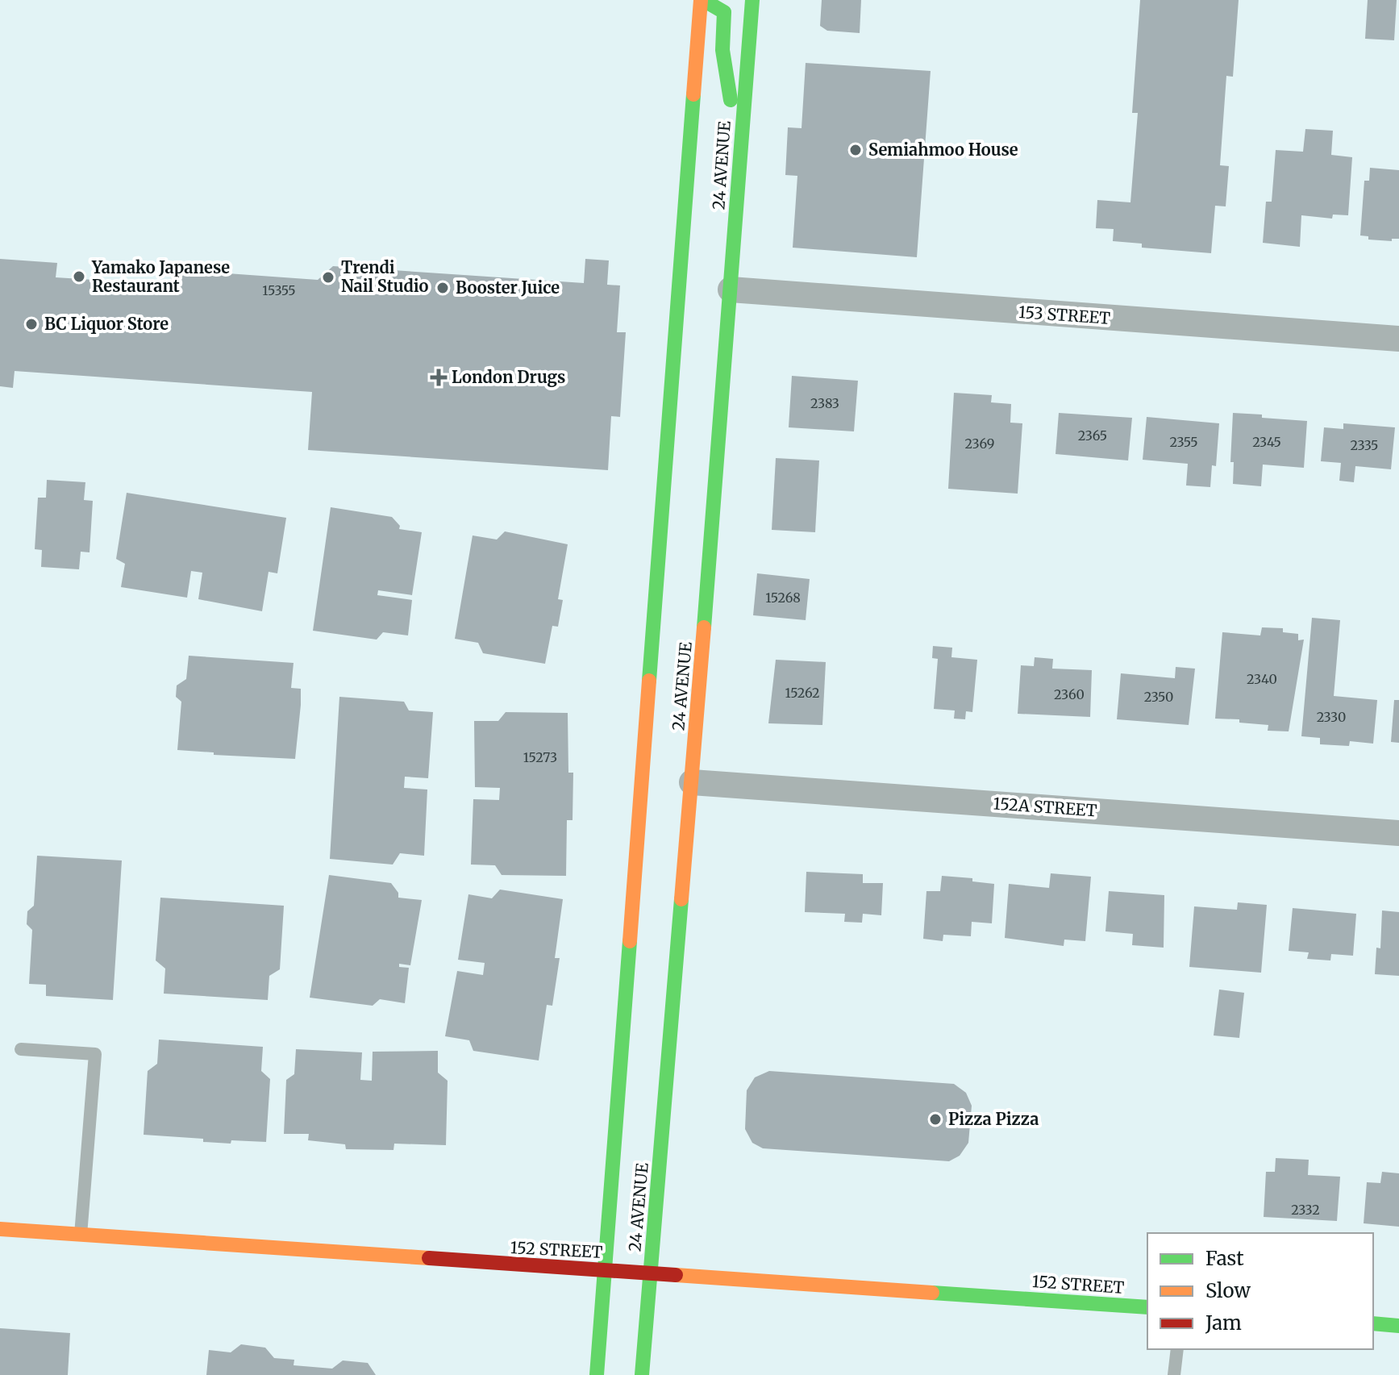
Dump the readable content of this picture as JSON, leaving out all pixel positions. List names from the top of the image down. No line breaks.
{"streets":{"main road":["24 AVENUE","152 STREET"],"street":["153 STREET","152A STREET"]},"crossings":[["24 AVENUE","153 STREET"],["24 AVENUE","152A STREET"],["24 AVENUE","152 STREET"]],"places":{"other":["Semiahmoo House","Yamako Japanese Restaurant","Trendi Nail Studio","Booster Juice","BC Liquor Store","Pizza Pizza"],"health":["London Drugs"]},"house_numbers":["15355","2383","2365","2355","2345","2369","2335","15268","2340","15262","2360","2350","2330","15273","2332"],"legend":["Fast","Slow","Jam"]}
